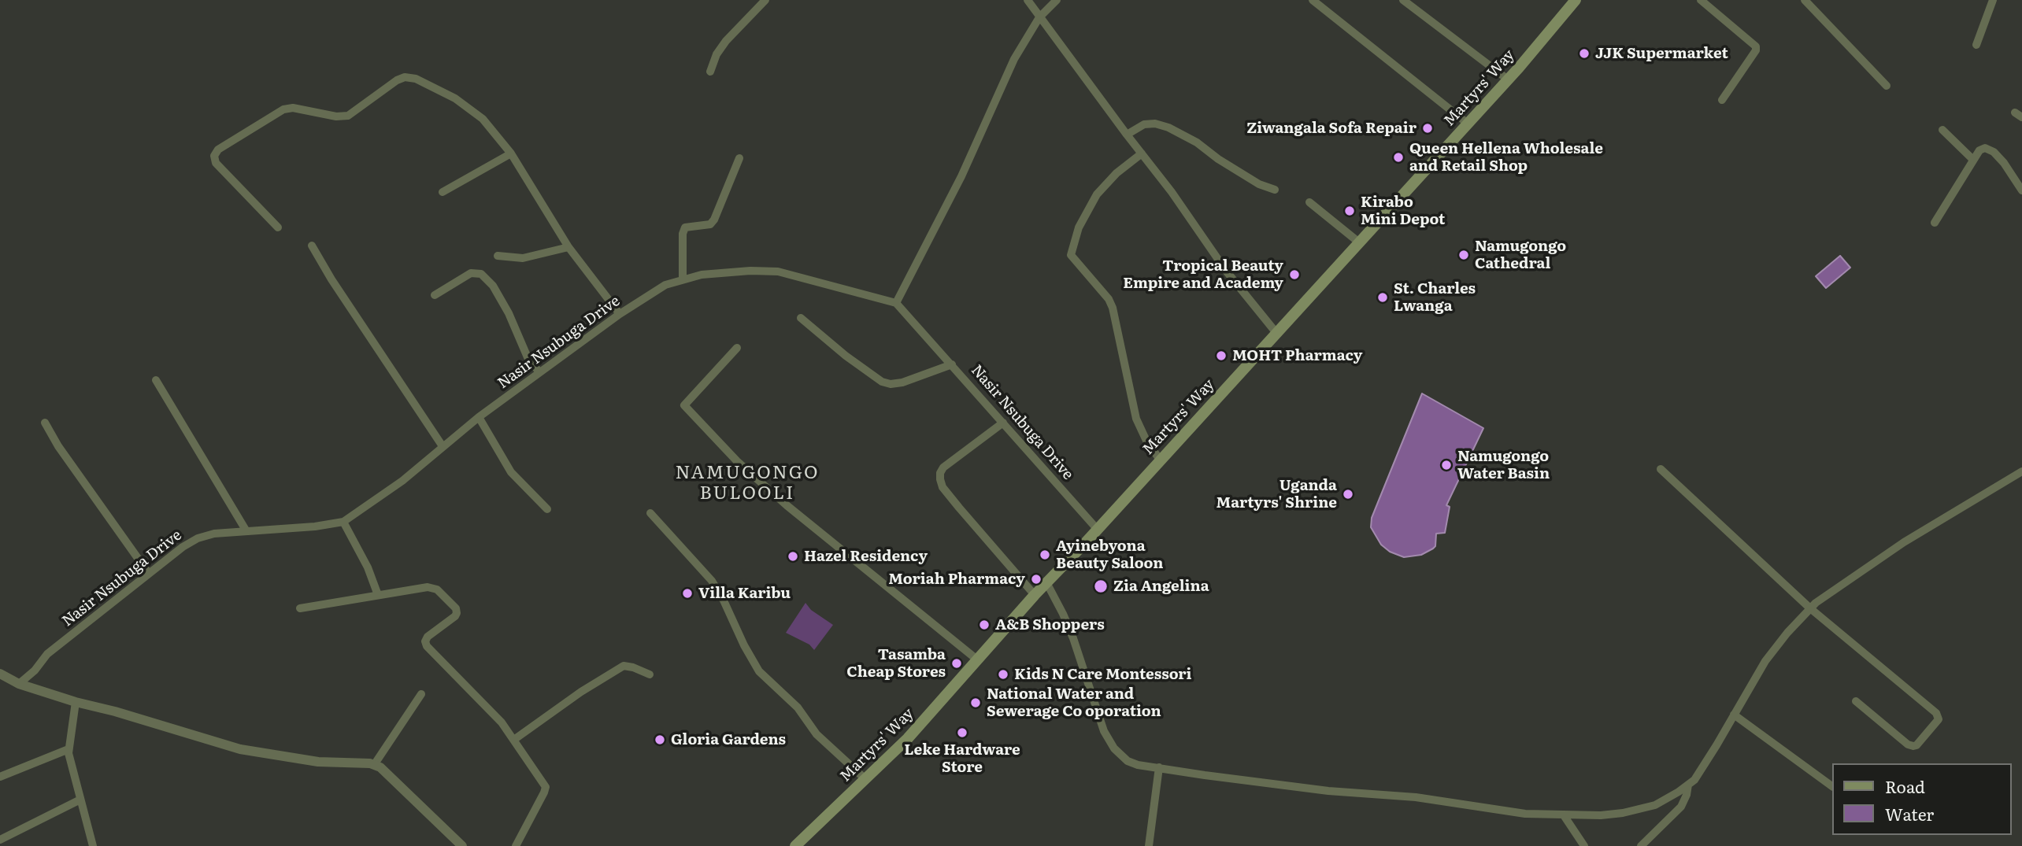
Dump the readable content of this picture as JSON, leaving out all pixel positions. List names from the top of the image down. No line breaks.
{"streets":{"main road":["Martyrs' Way"],"street":["Nasir Nsubuga Drive"]},"crossings":[["Martyrs' Way","Nasir Nsubuga Drive"]],"districts":["NAMUGONGO BULOOLI"],"places":["JJK Supermarket","Ziwangala Sofa Repair","Queen Hellena Wholesale and Retail Shop","Kirabo Mini Depot","Namugongo Cathedral","Tropical Beauty Empire and Academy","St. Charles Lwanga","MOHT Pharmacy","Namugongo Water Basin","Uganda Martyrs' Shrine","Ayinebyona Beauty Saloon","Hazel Residency","Moriah Pharmacy","Zia Angelina","Villa Karibu","A&B Shoppers","Tasamba Cheap Stores","Kids N Care Montessori","National Water and Sewerage Co oporation","Leke Hardware Store","Gloria Gardens"],"legend":["Road","Water"]}
